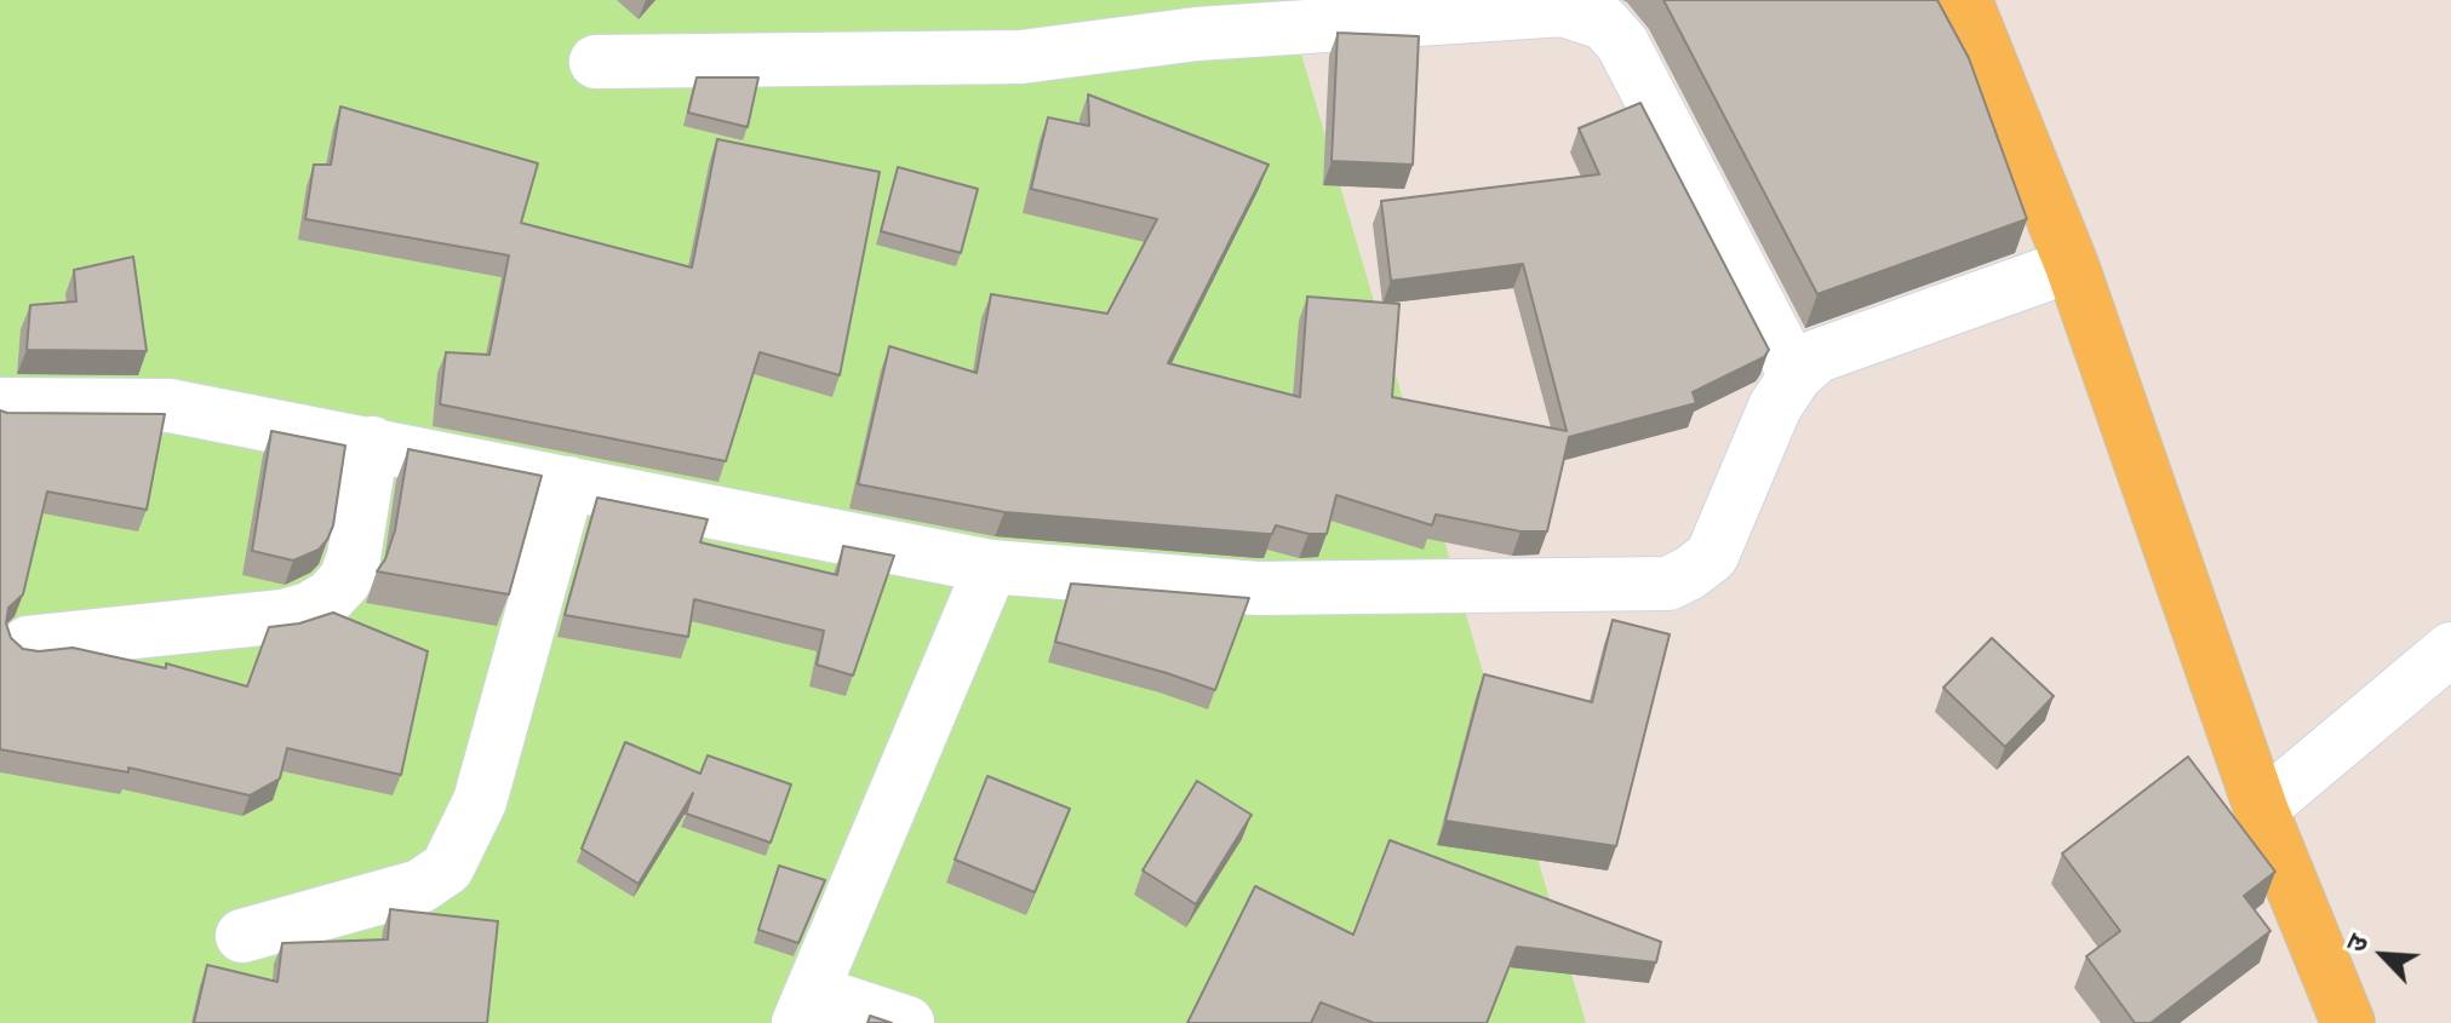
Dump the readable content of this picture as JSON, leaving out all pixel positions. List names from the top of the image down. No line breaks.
{"north":"top left"}
